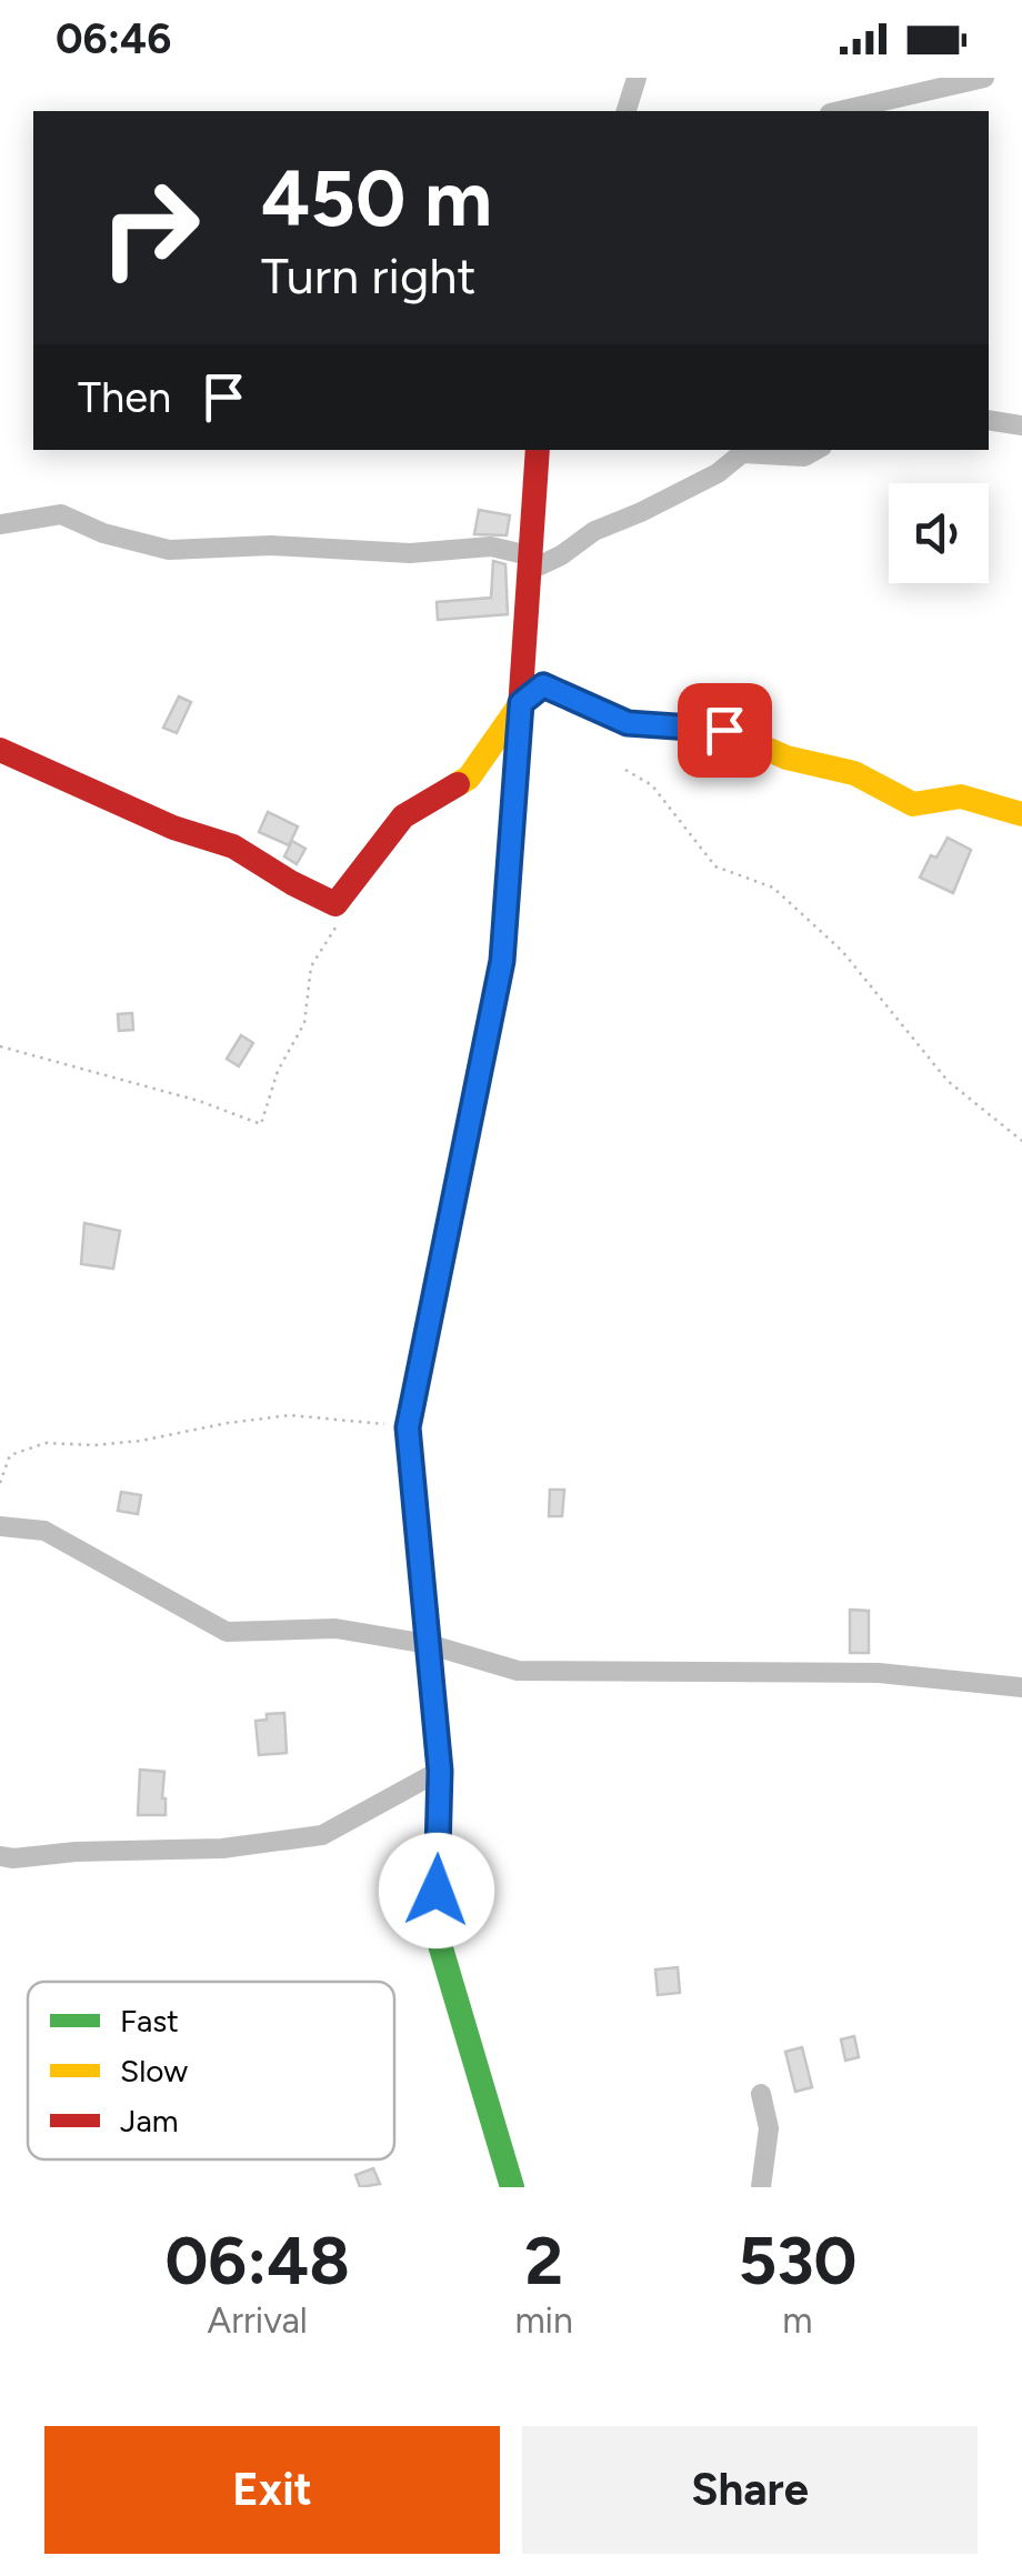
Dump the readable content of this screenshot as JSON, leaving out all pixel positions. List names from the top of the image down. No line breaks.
{"legend":["Fast","Slow","Jam"],"page":{"status":"06:46","turn":["450 m","Turn right"],"then":"Then","eta":["06:48","Arrival","2","min","530","m"],"buttons":["Exit","Share"]}}
